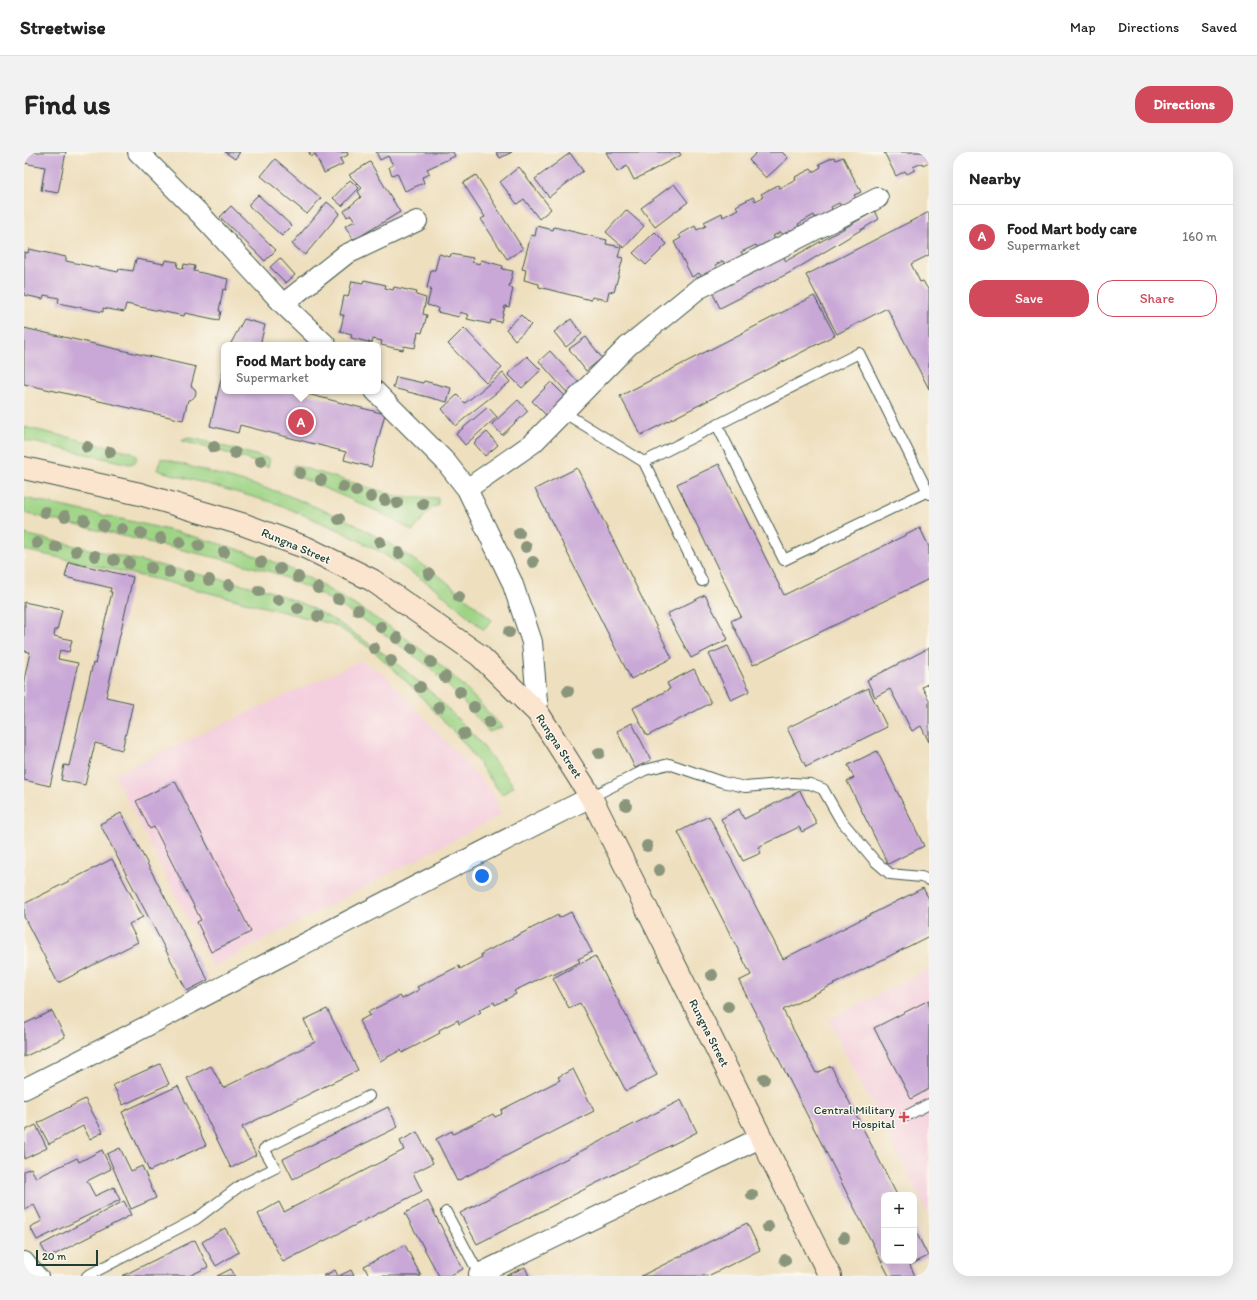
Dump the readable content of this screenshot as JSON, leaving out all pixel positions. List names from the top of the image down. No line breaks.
{"streets":{"main road":["Rungna Street"]},"places":{"health":["Central Military Hospital"]},"scale_bar":"20 m","page":{"header":"Streetwise","nav":["Map","Directions","Saved"],"buttons":["Directions",["Save","Share"]],"title":"Find us","heading":"Nearby","list":[{"mark":"A","name":"Food Mart body care","note":"Supermarket","value":"160 m"}],"popup":["Food Mart body care","Supermarket"],"pins":"A","map_buttons":["+","−"],"scale":"20 m"}}
